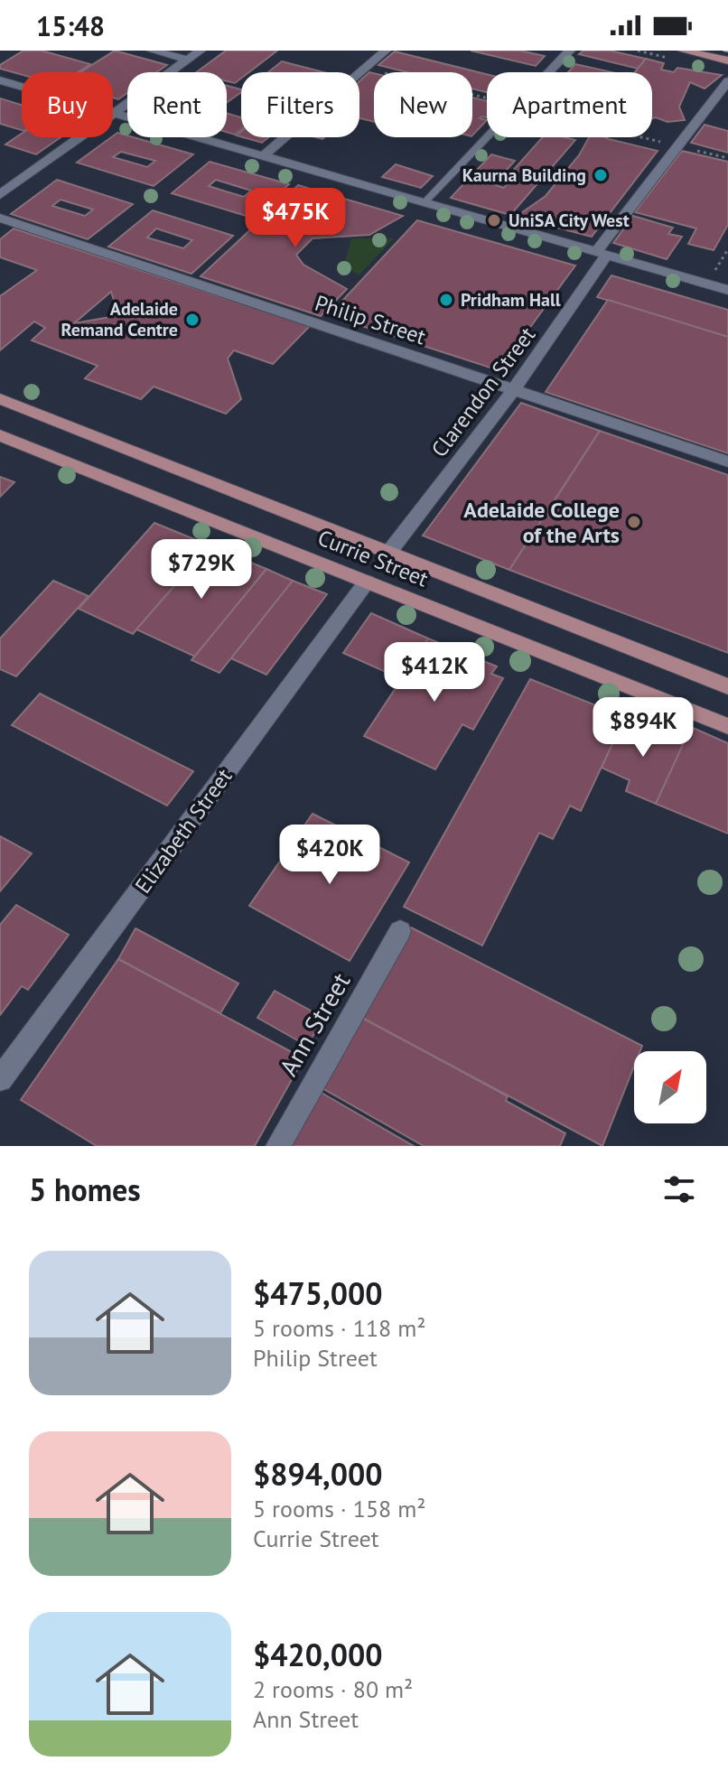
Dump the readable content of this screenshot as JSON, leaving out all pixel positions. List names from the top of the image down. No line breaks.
{"streets":{"main road":["Currie Street"],"street":["Philip Street","Clarendon Street","Elizabeth Street","Ann Street"]},"crossings":[["Philip Street","Clarendon Street"],["Clarendon Street","Currie Street"],["Currie Street","Elizabeth Street"]],"places":["Kaurna Building","UniSA City West","Pridham Hall","Adelaide Remand Centre","Adelaide College of the Arts"],"north":"top right","page":{"status":"15:48","chip":["Buy","Rent","Filters","New","Apartment"],"price":["$475K","$729K","$412K","$894K","$420K"],"heading":"5 homes","list":[{"name":"$475,000","note":"5 rooms · 118 m² · Philip Street"},{"name":"$894,000","note":"5 rooms · 158 m² · Currie Street"},{"name":"$420,000","note":"2 rooms · 80 m² · Ann Street"}]}}
